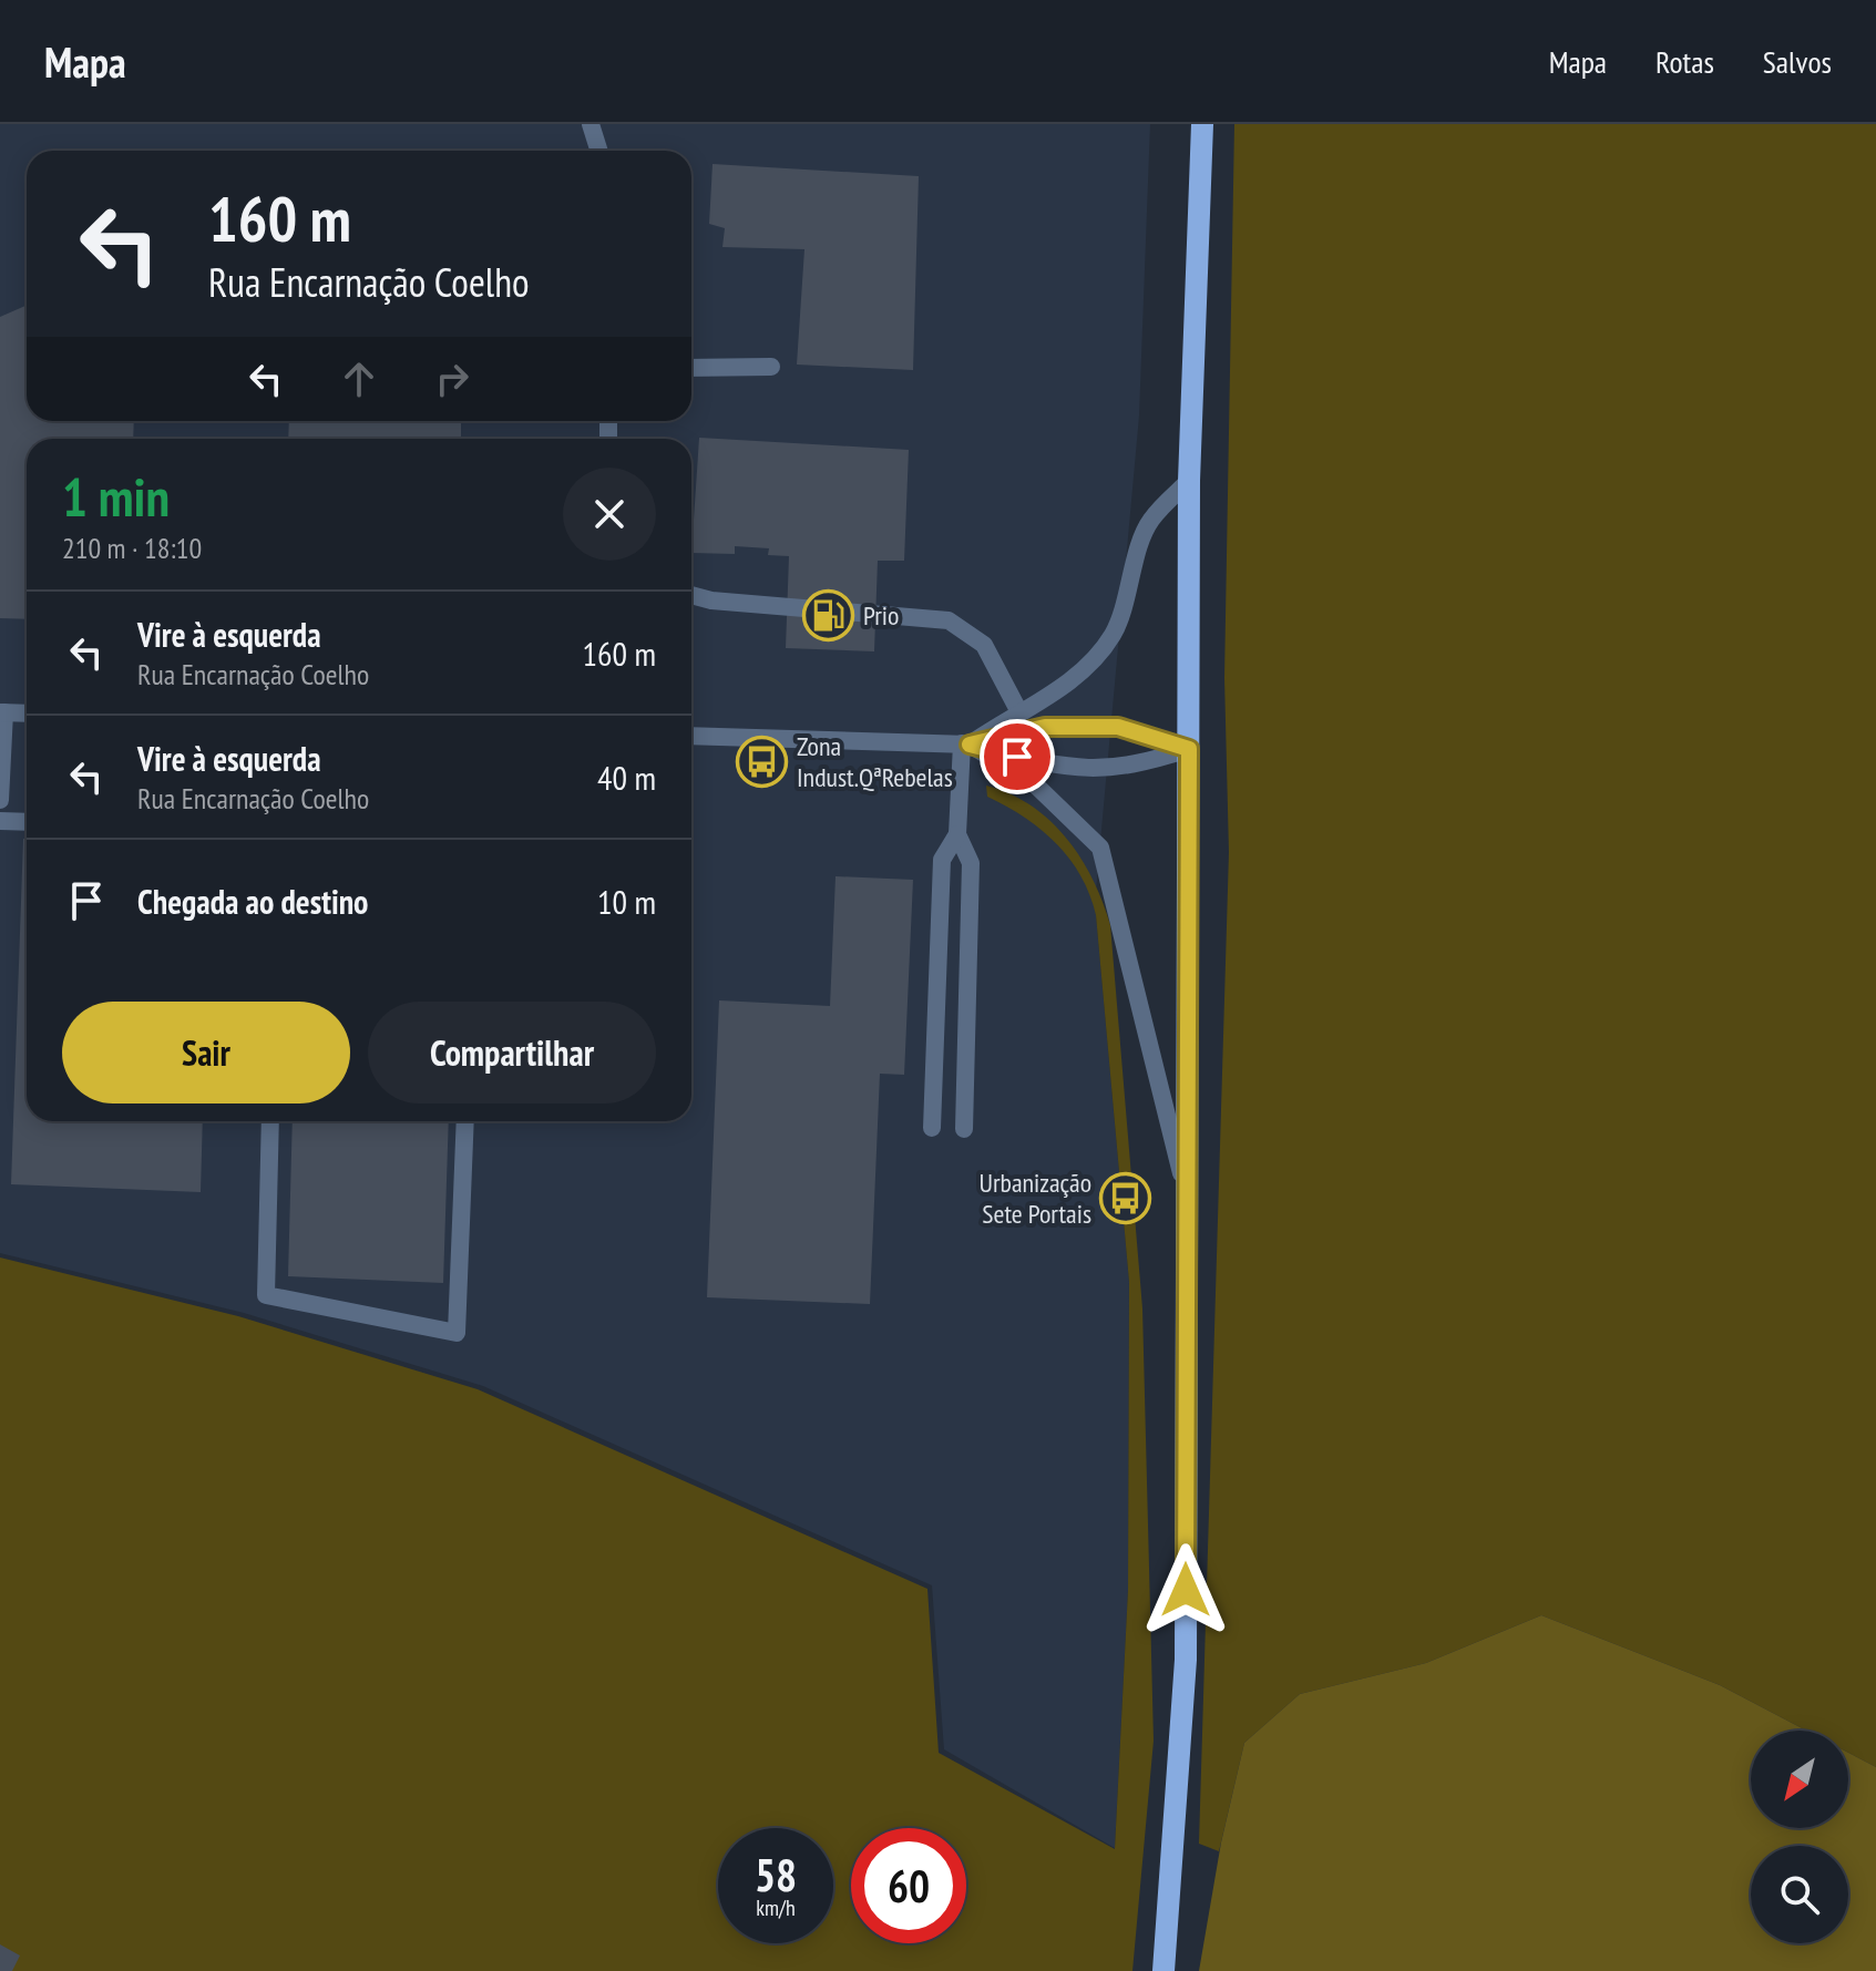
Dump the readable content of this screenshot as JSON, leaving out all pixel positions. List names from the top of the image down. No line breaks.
{"places":{"fuel station":["Prio"],"bus stop":["Zona Indust.QªRebelas","Urbanização Sete Portais"]},"north":"bottom left","page":{"header":"Mapa","nav":["Mapa","Rotas","Salvos"],"turn":["160 m","Rua Encarnação Coelho"],"heading":["1 min","210 m · 18:10"],"list":[{"name":"Vire à esquerda","note":"Rua Encarnação Coelho","value":"160 m"},{"name":"Vire à esquerda","note":"Rua Encarnação Coelho","value":"40 m"},{"name":"Chegada ao destino","value":"10 m"}],"buttons":["Sair","Compartilhar"],"speed":"58 km/h","limit":"60"}}
